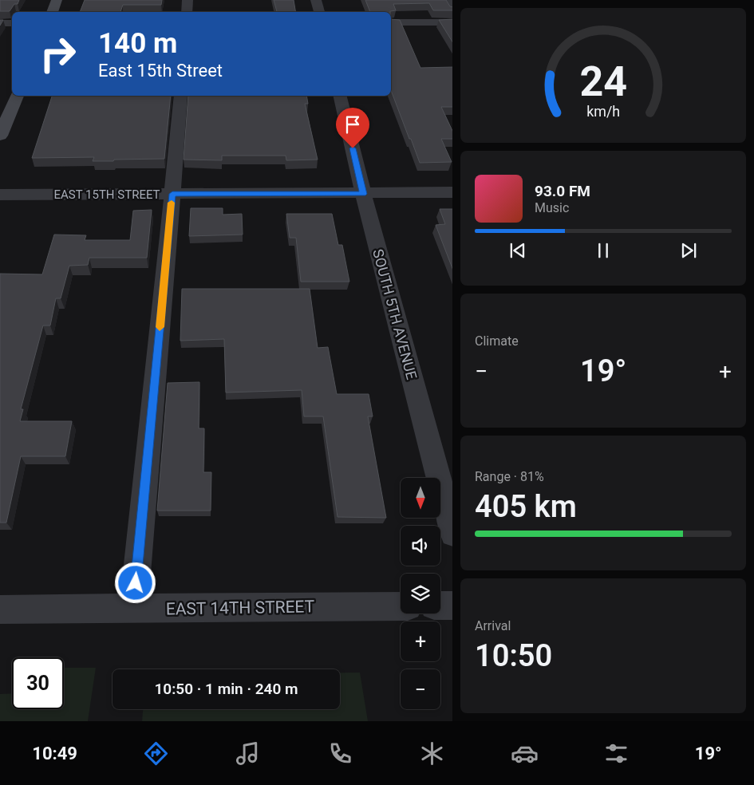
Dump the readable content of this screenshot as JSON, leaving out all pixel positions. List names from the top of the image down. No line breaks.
{"streets":{"street":["EAST 15TH STREET","SOUTH 5TH AVENUE","EAST 14TH STREET"]},"crossings":[["EAST 15TH STREET","SOUTH 5TH AVENUE"]],"north":"bottom","page":{"turn":["140 m","East 15th Street"],"song":["93.0 FM","Music"],"tile":["Climate",["Range · 81%","405 km"],["Arrival","10:50"]],"heat":["−","19°","+"],"map_buttons":["+","−"],"limit":"30","trip":"10:50 · 1 min · 240 m","tabs":["10:49","19°"],"gauge":["24","km/h"]}}
